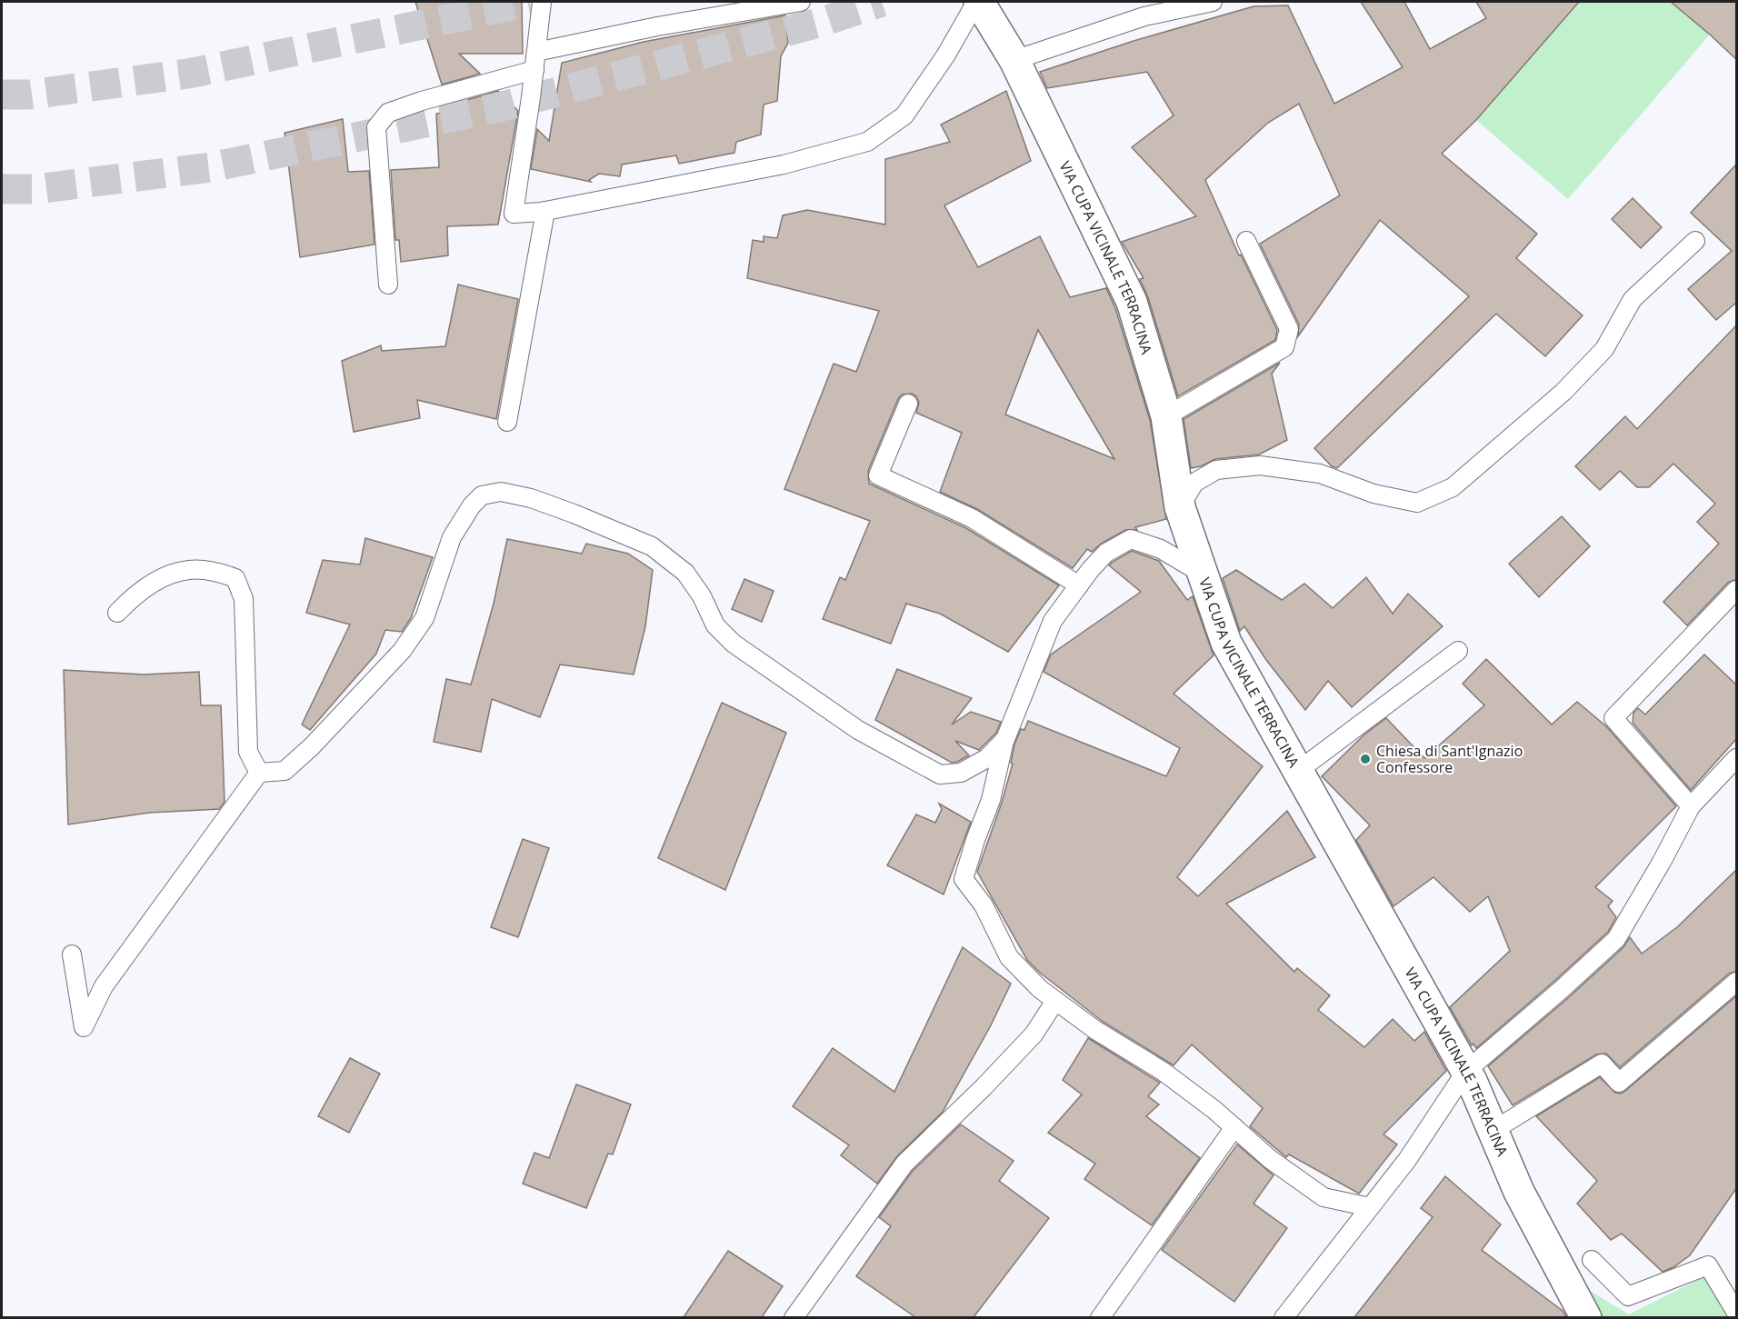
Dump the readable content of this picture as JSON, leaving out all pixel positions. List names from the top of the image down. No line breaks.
{"streets":{"street":["VIA CUPA VICINALE TERRACINA"]},"places":["Chiesa di Sant'Ignazio Confessore"]}
